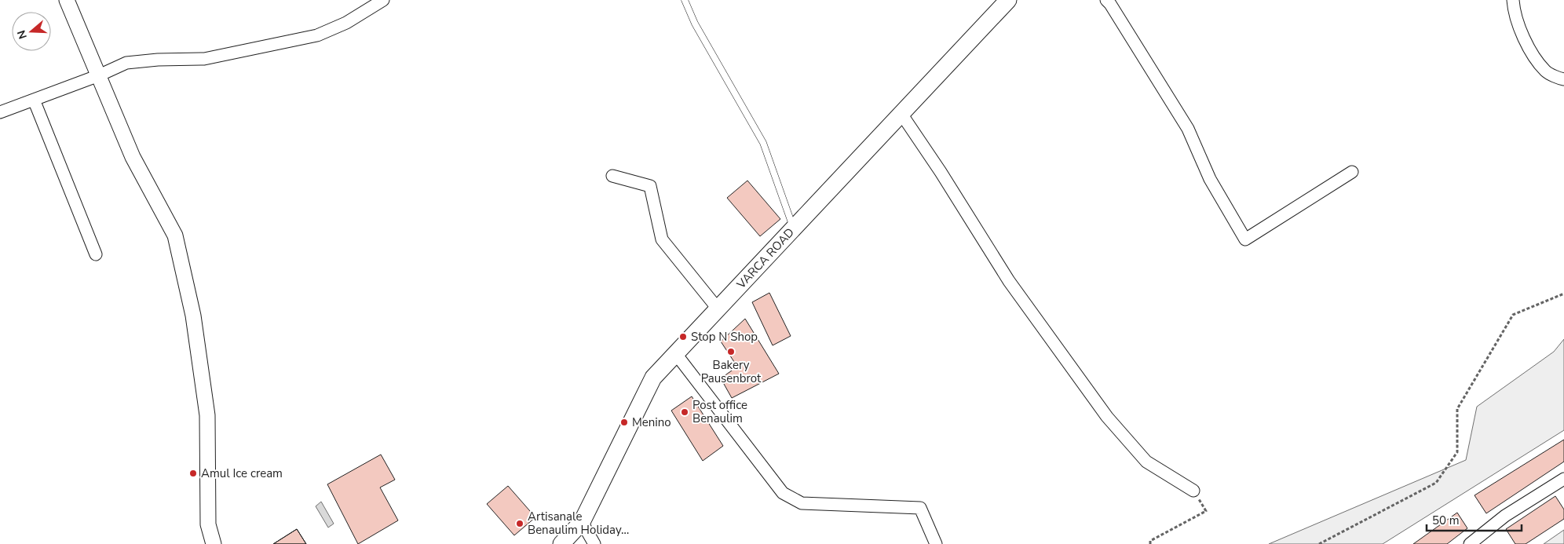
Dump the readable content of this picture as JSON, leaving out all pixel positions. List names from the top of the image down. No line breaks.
{"streets":{"main road":["VARCA ROAD"]},"places":["Stop N Shop","Bakery Pausenbrot","Post office Benaulim","Menino","Amul Ice cream","Artisanale Benaulim Holiday…"],"scale_bar":"50 m","north":"left"}
